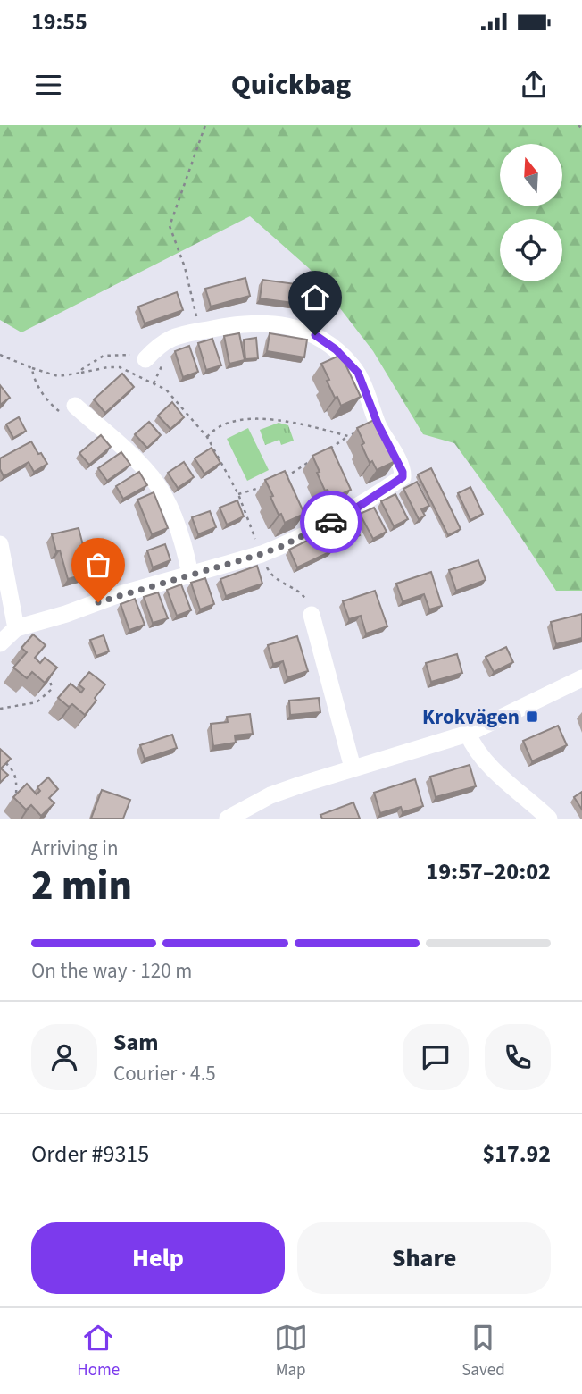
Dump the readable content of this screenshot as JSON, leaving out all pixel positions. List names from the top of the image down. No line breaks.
{"places":{"transit":["Krokvägen"]},"north":"top","page":{"status":"19:55","header":"Quickbag","heading":["2 min","Arriving in","19:57–20:02"],"panel":["Sam","Courier · 4.5","Order #9315","$17.92"],"bar":"On the way · 120 m","buttons":["Help","Share"],"tabs":["Home","Map","Saved"]}}
